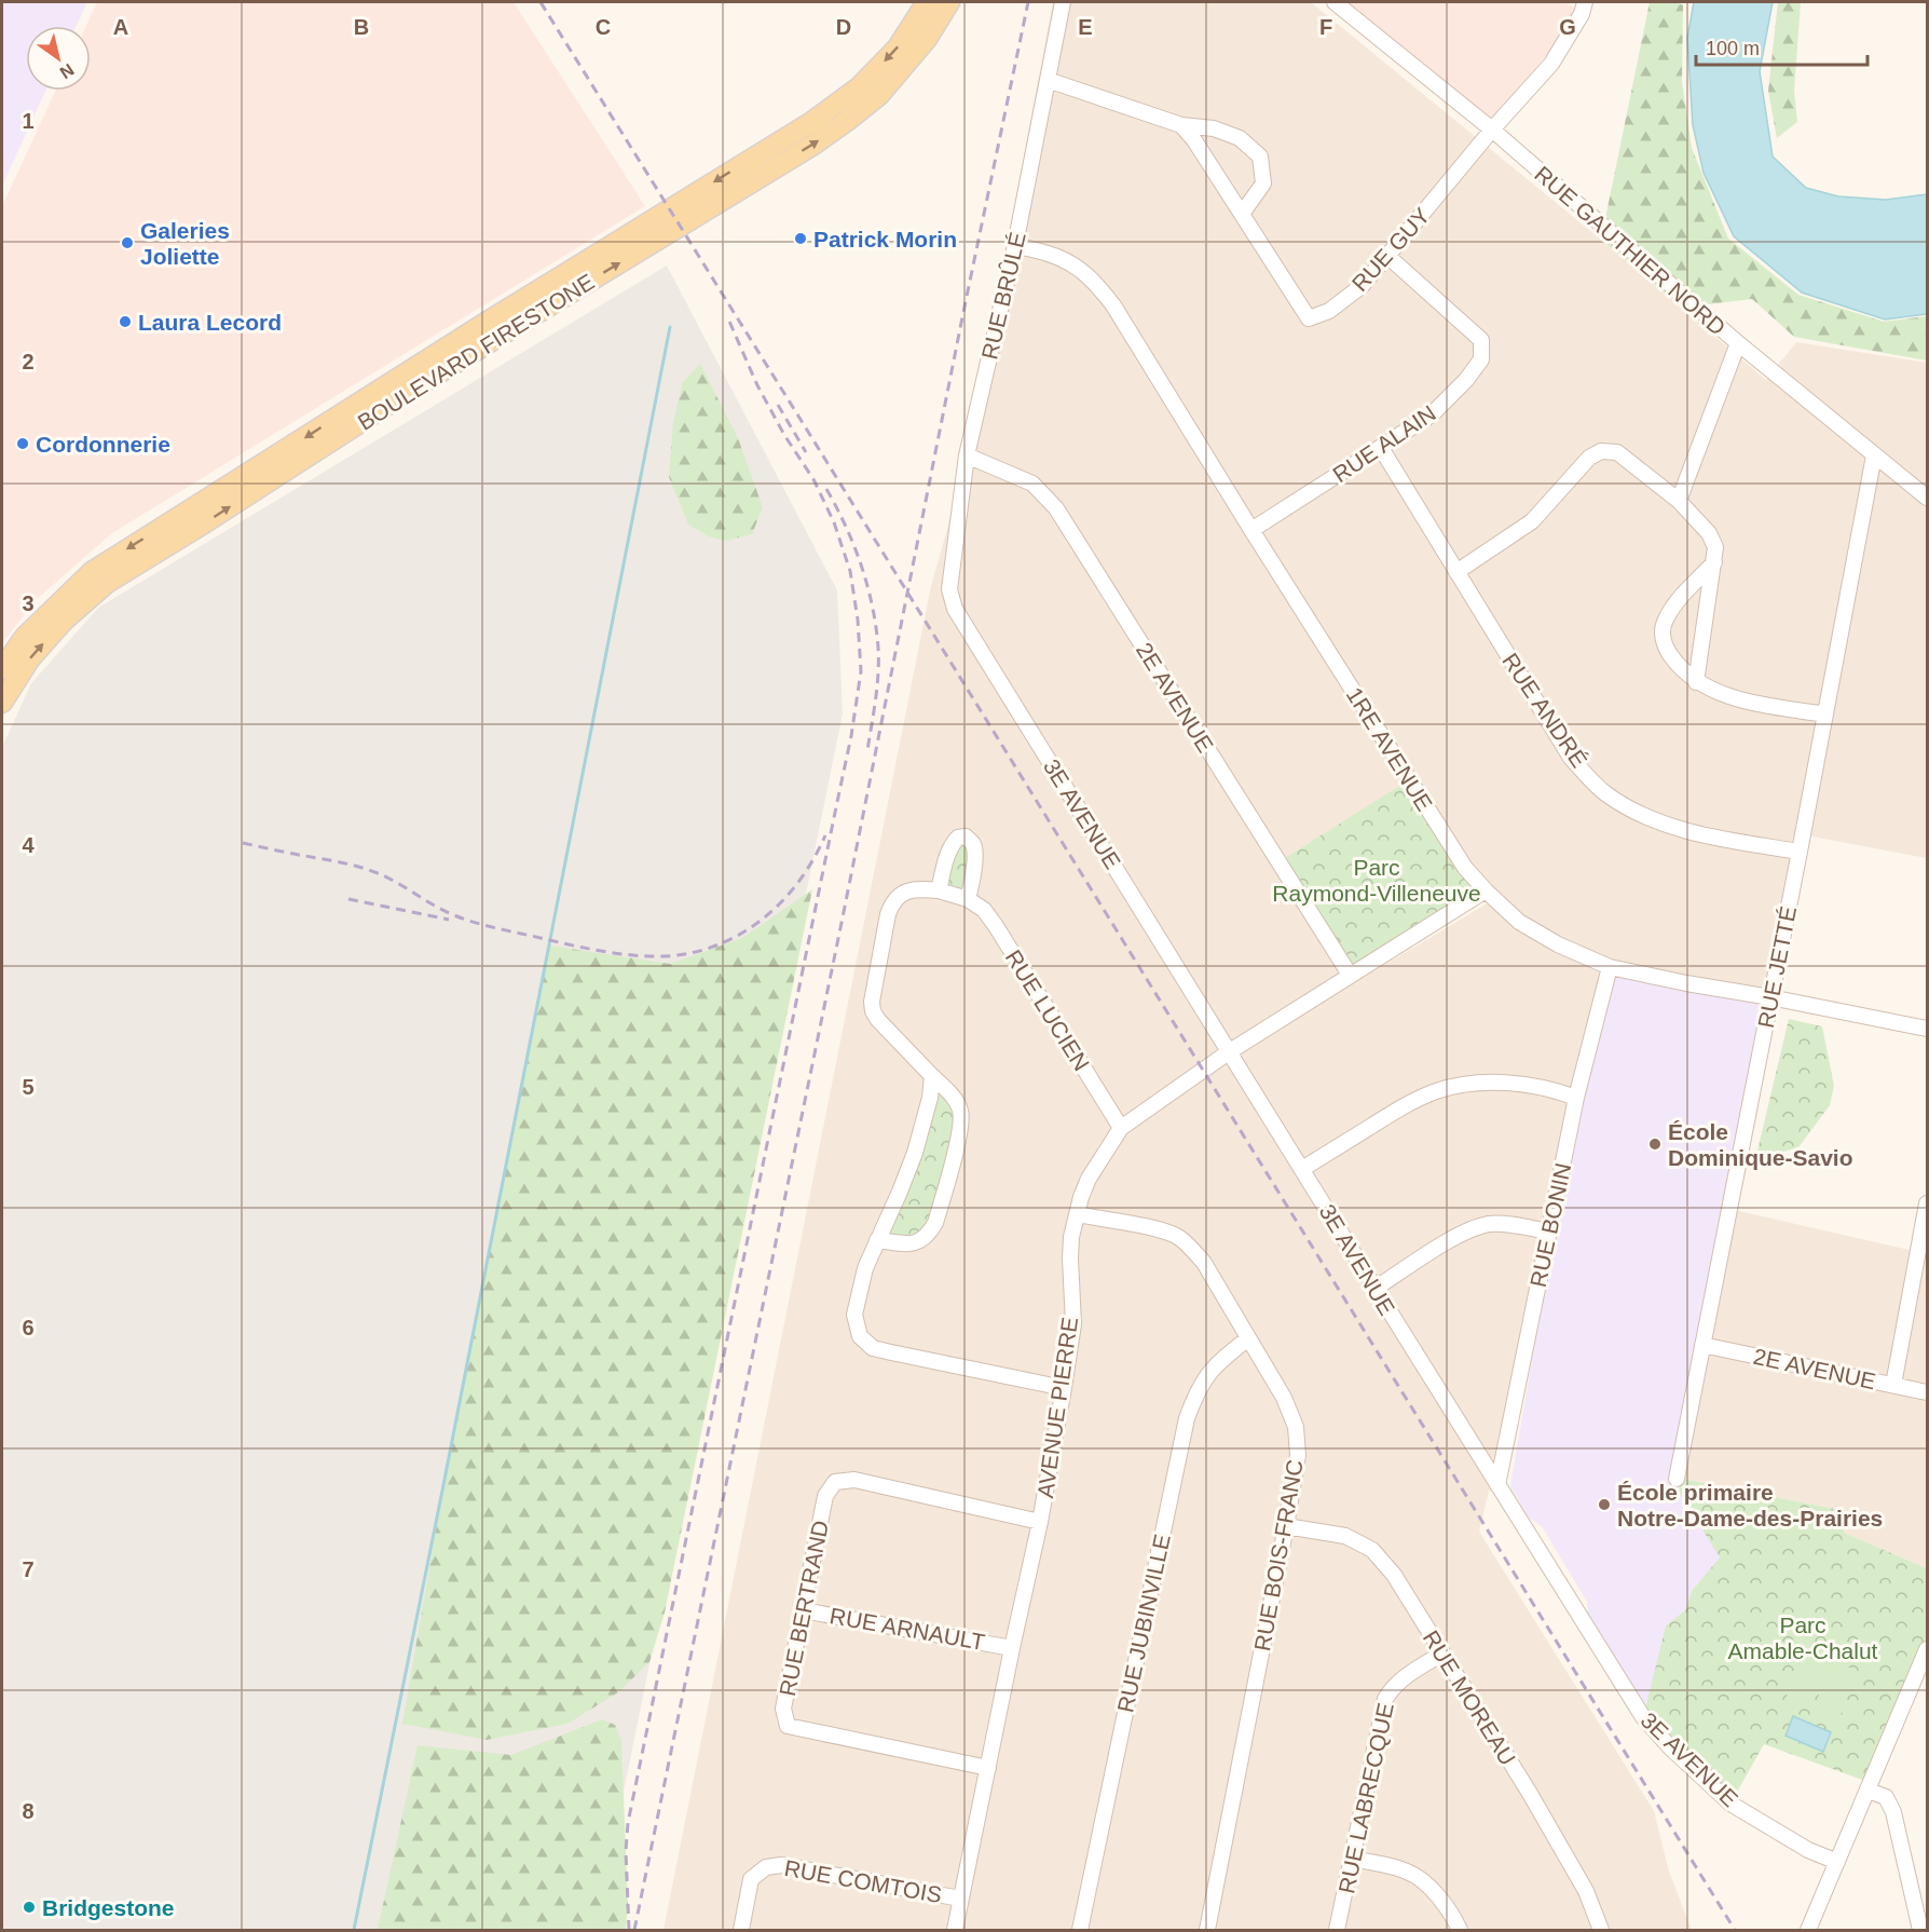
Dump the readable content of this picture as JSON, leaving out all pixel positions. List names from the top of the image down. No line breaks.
{"streets":{"main road":["BOULEVARD FIRESTONE"],"street":["RUE GUY","RUE GAUTHIER NORD","RUE BRÛLÉ","RUE ALAIN","2E AVENUE","RUE ANDRÉ","1RE AVENUE","3E AVENUE","RUE JETTÉ","RUE LUCIEN","RUE BONIN","AVENUE PIERRE","RUE BOIS-FRANC","RUE BERTRAND","RUE JUBINVILLE","RUE ARNAULT","RUE MOREAU","RUE LABRECQUE","RUE COMTOIS"]},"crossings":[["RUE GUY","RUE GAUTHIER NORD"],["RUE GUY","RUE ALAIN"],["RUE GAUTHIER NORD","RUE JETTÉ"],["RUE BRÛLÉ","2E AVENUE"],["RUE BRÛLÉ","1RE AVENUE"],["RUE BRÛLÉ","3E AVENUE"],["RUE ALAIN","RUE ANDRÉ"],["RUE ALAIN","1RE AVENUE"],["2E AVENUE","RUE JETTÉ"],["2E AVENUE","AVENUE PIERRE"],["RUE ANDRÉ","RUE JETTÉ"],["1RE AVENUE","RUE JETTÉ"],["1RE AVENUE","RUE BONIN"],["1RE AVENUE","AVENUE PIERRE"],["3E AVENUE","RUE BONIN"],["3E AVENUE","AVENUE PIERRE"],["RUE LUCIEN","AVENUE PIERRE"],["AVENUE PIERRE","RUE BOIS-FRANC"],["AVENUE PIERRE","RUE BERTRAND"],["AVENUE PIERRE","RUE ARNAULT"],["AVENUE PIERRE","RUE COMTOIS"],["RUE BOIS-FRANC","RUE JUBINVILLE"],["RUE BOIS-FRANC","RUE MOREAU"],["RUE BERTRAND","RUE ARNAULT"],["RUE MOREAU","RUE LABRECQUE"]],"parks":["Parc Raymond-Villeneuve","Parc Amable-Chalut"],"places":["Patrick Morin","Galeries Joliette","Laura Lecord","Cordonnerie","École Dominique-Savio","École primaire Notre-Dame-des-Prairies","Bridgestone"],"scale_bar":"100 m","north":"bottom right","grid":{"columns":["A","B","C","D","E","F","G"],"rows":["1","2","3","4","5","6","7","8"]}}
